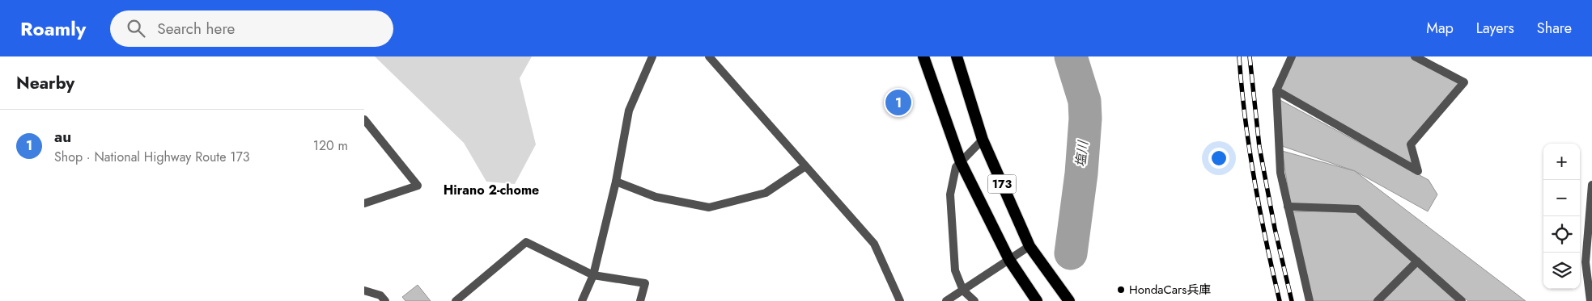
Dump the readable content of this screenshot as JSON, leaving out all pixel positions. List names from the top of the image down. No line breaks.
{"streets":{"highway":["173"]},"districts":["Hirano 2-chome"],"water":["塩川"],"places":["HondaCars兵庫"],"page":{"header":"Roamly","search":"Search here","nav":["Map","Layers","Share"],"heading":"Nearby","pins":"1","list":[{"mark":"1","name":"au","note":"Shop · National Highway Route 173","value":"120 m"}],"map_buttons":["+","−"]}}
